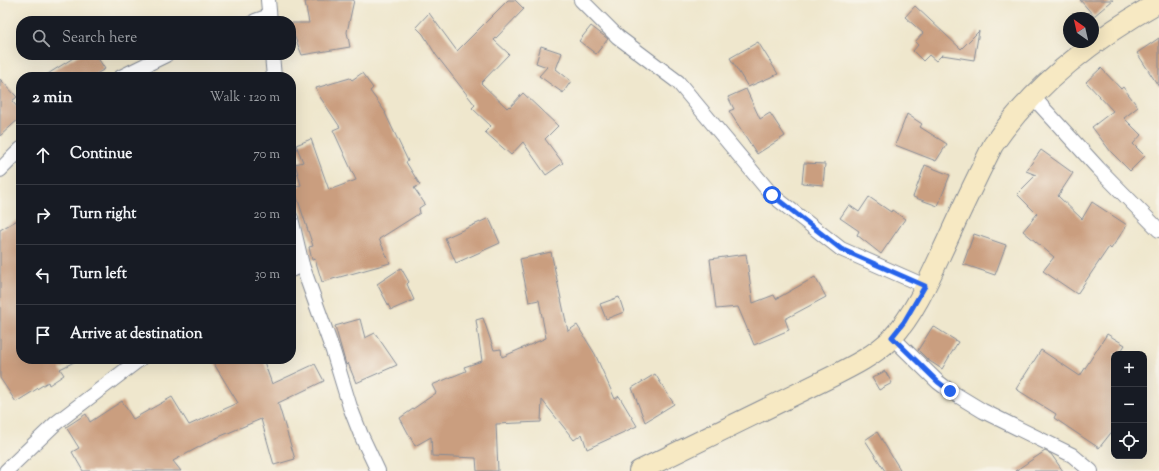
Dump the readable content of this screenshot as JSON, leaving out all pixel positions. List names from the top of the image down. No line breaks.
{"north":"top left","page":{"search":"Search here","heading":["2 min","Walk · 120 m"],"list":[["Continue","70 m"],["Turn right","20 m"],["Turn left","30 m"],"Arrive at destination"],"map_buttons":["+","−"]}}
